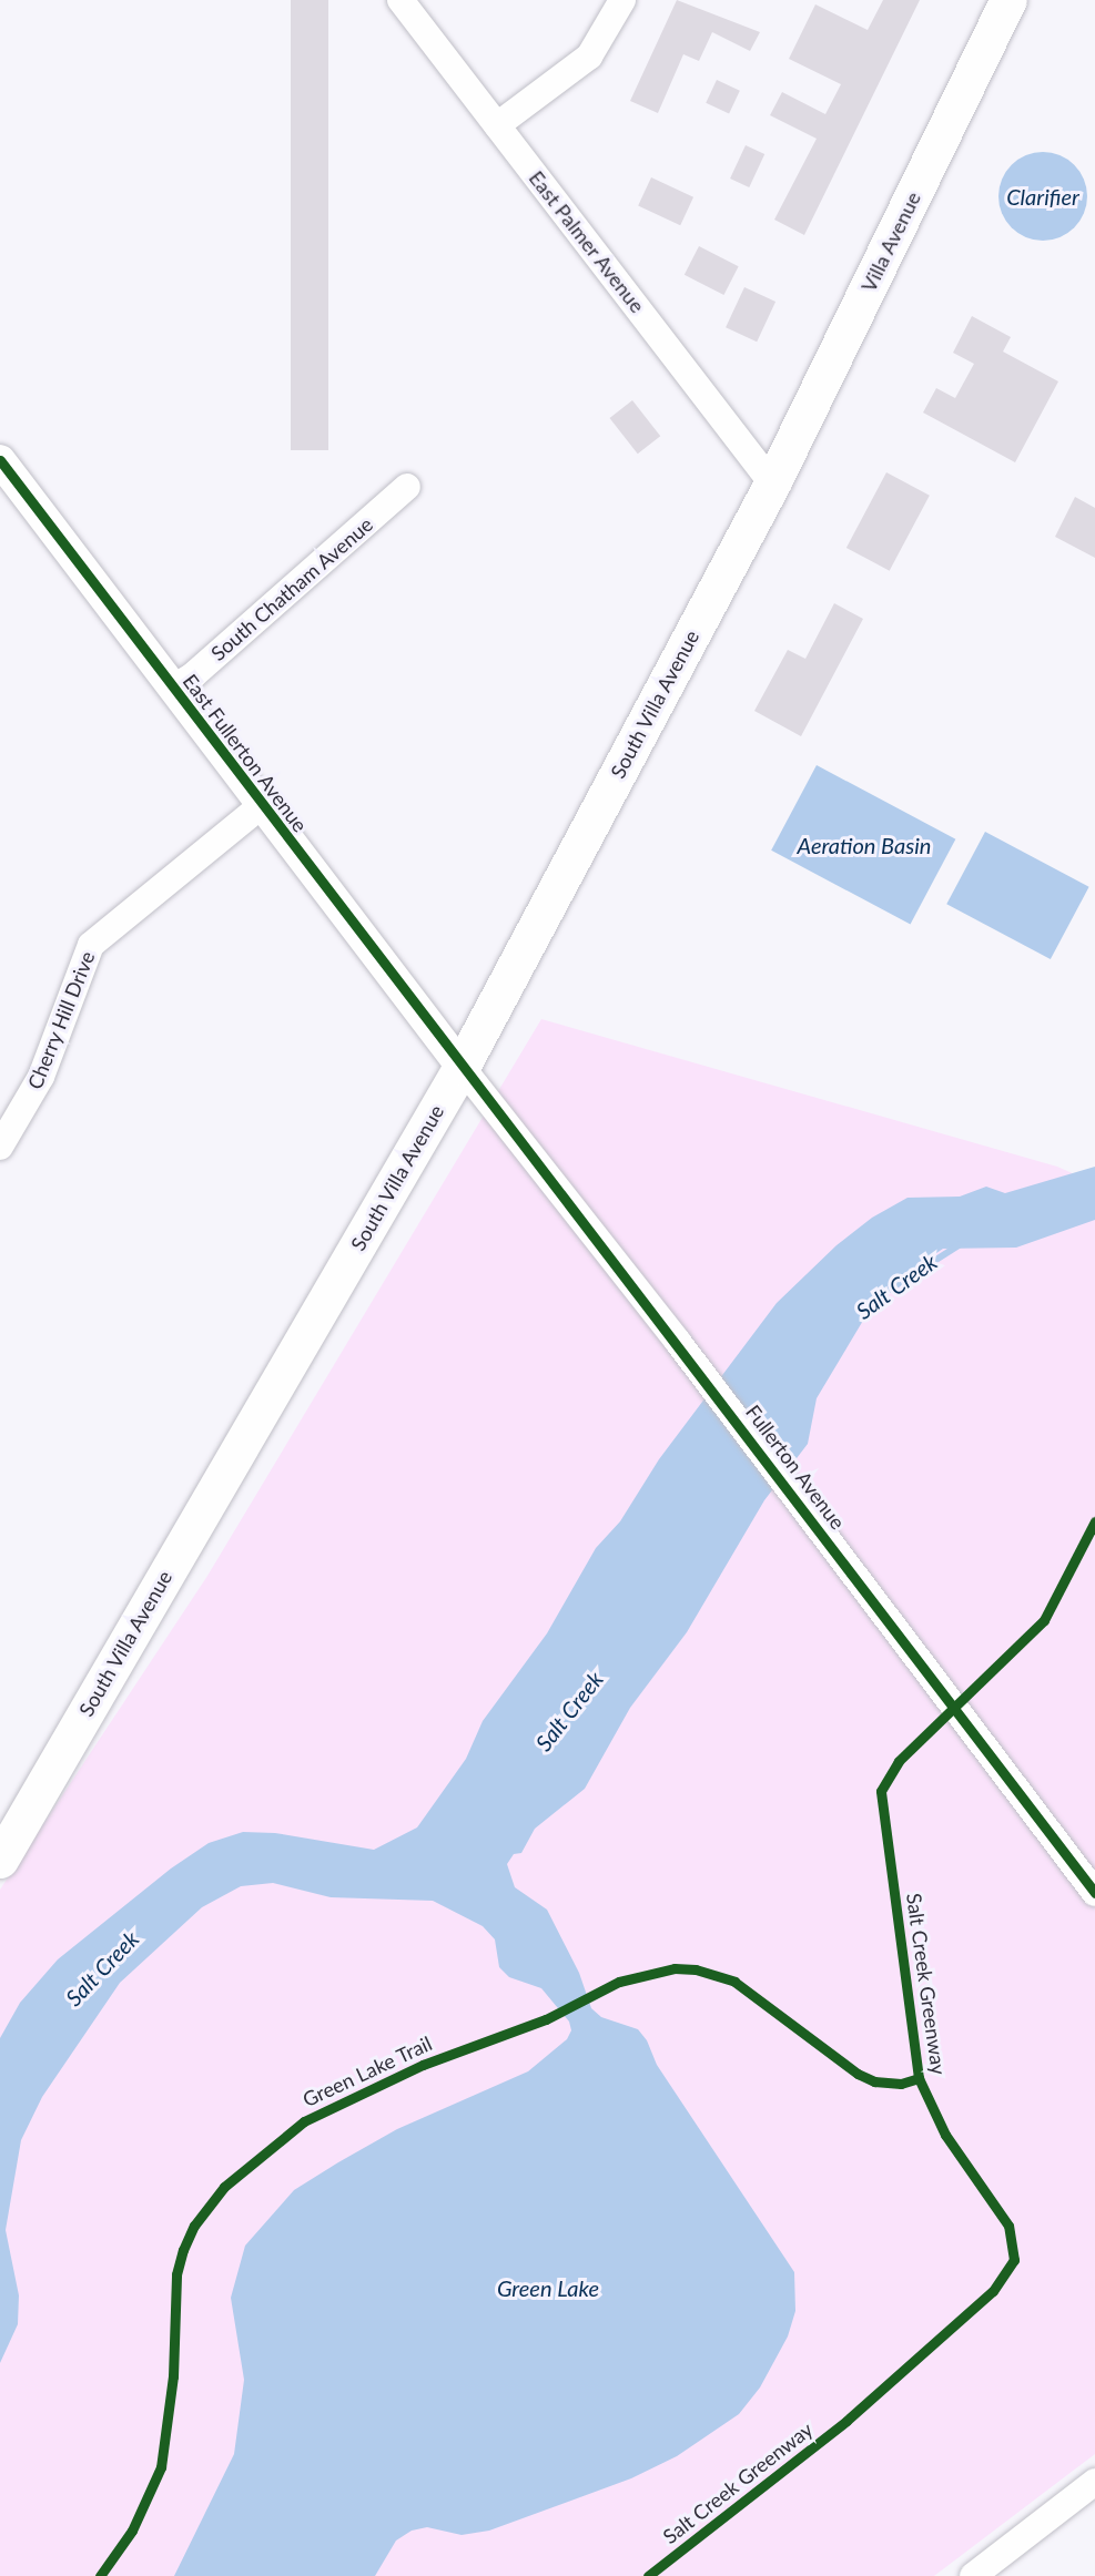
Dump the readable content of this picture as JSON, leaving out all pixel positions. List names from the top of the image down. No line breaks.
{"streets":{"main road":["Villa Avenue","South Villa Avenue"],"street":["East Palmer Avenue","South Chatham Avenue","East Fullerton Avenue","Cherry Hill Drive","Fullerton Avenue"],"cycle path":["Salt Creek Greenway"]},"crossings":[["East Palmer Avenue","Villa Avenue"],["East Palmer Avenue","South Villa Avenue"],["Villa Avenue","South Villa Avenue"],["South Chatham Avenue","East Fullerton Avenue"],["South Villa Avenue","East Fullerton Avenue"],["South Villa Avenue","Fullerton Avenue"],["East Fullerton Avenue","Cherry Hill Drive"],["East Fullerton Avenue","Fullerton Avenue"]],"water":["Clarifier","Aeration Basin","Salt Creek","Green Lake"]}
